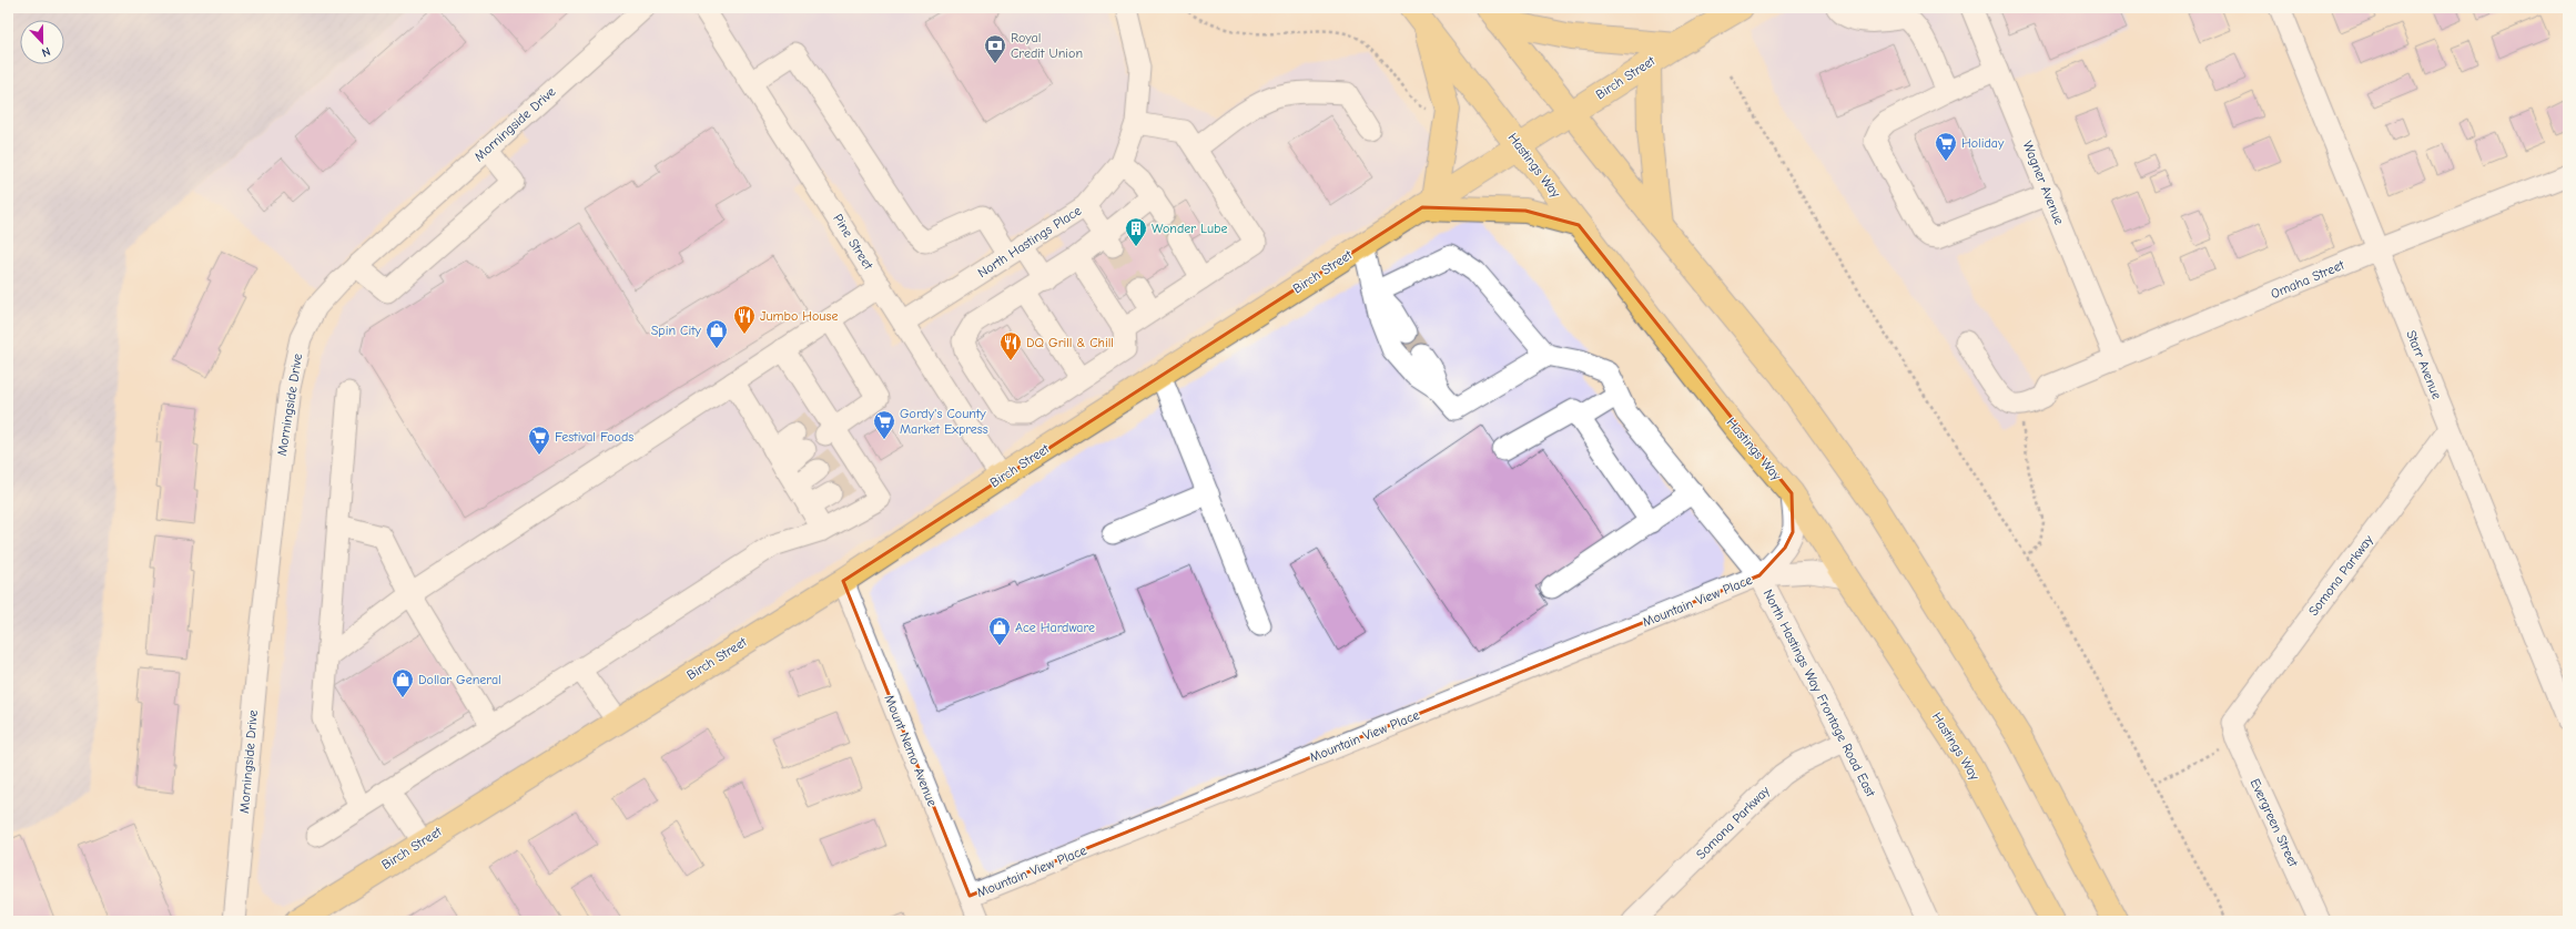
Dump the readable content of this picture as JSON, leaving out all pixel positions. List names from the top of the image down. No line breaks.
{"streets":{"main road":["Birch Street","Hastings Way"],"street":["Morningside Drive","Wagner Avenue","Pine Street","North Hastings Place","Omaha Street","Starr Avenue","Somona Parkway","Mountain View Place","North Hastings Way Frontage Road East","Mount Nemo Avenue","Evergreen Street"]},"crossings":[["Birch Street","Hastings Way"],["Birch Street","Pine Street"],["Birch Street","Mount Nemo Avenue"],["Hastings Way","Mountain View Place"],["Wagner Avenue","Omaha Street"],["Pine Street","North Hastings Place"],["Omaha Street","Starr Avenue"],["Starr Avenue","Somona Parkway"],["Somona Parkway","North Hastings Way Frontage Road East"],["Somona Parkway","Evergreen Street"],["Mountain View Place","North Hastings Way Frontage Road East"],["Mountain View Place","Mount Nemo Avenue"]],"places":{"bank":["Royal Credit Union"],"supermarket":["Holiday","Gordy's County Market Express","Festival Foods"],"building":["Wonder Lube"],"restaurant":["Jumbo House","DQ Grill & Chill"],"shop":["Spin City","Ace Hardware","Dollar General"]},"north":"bottom"}
